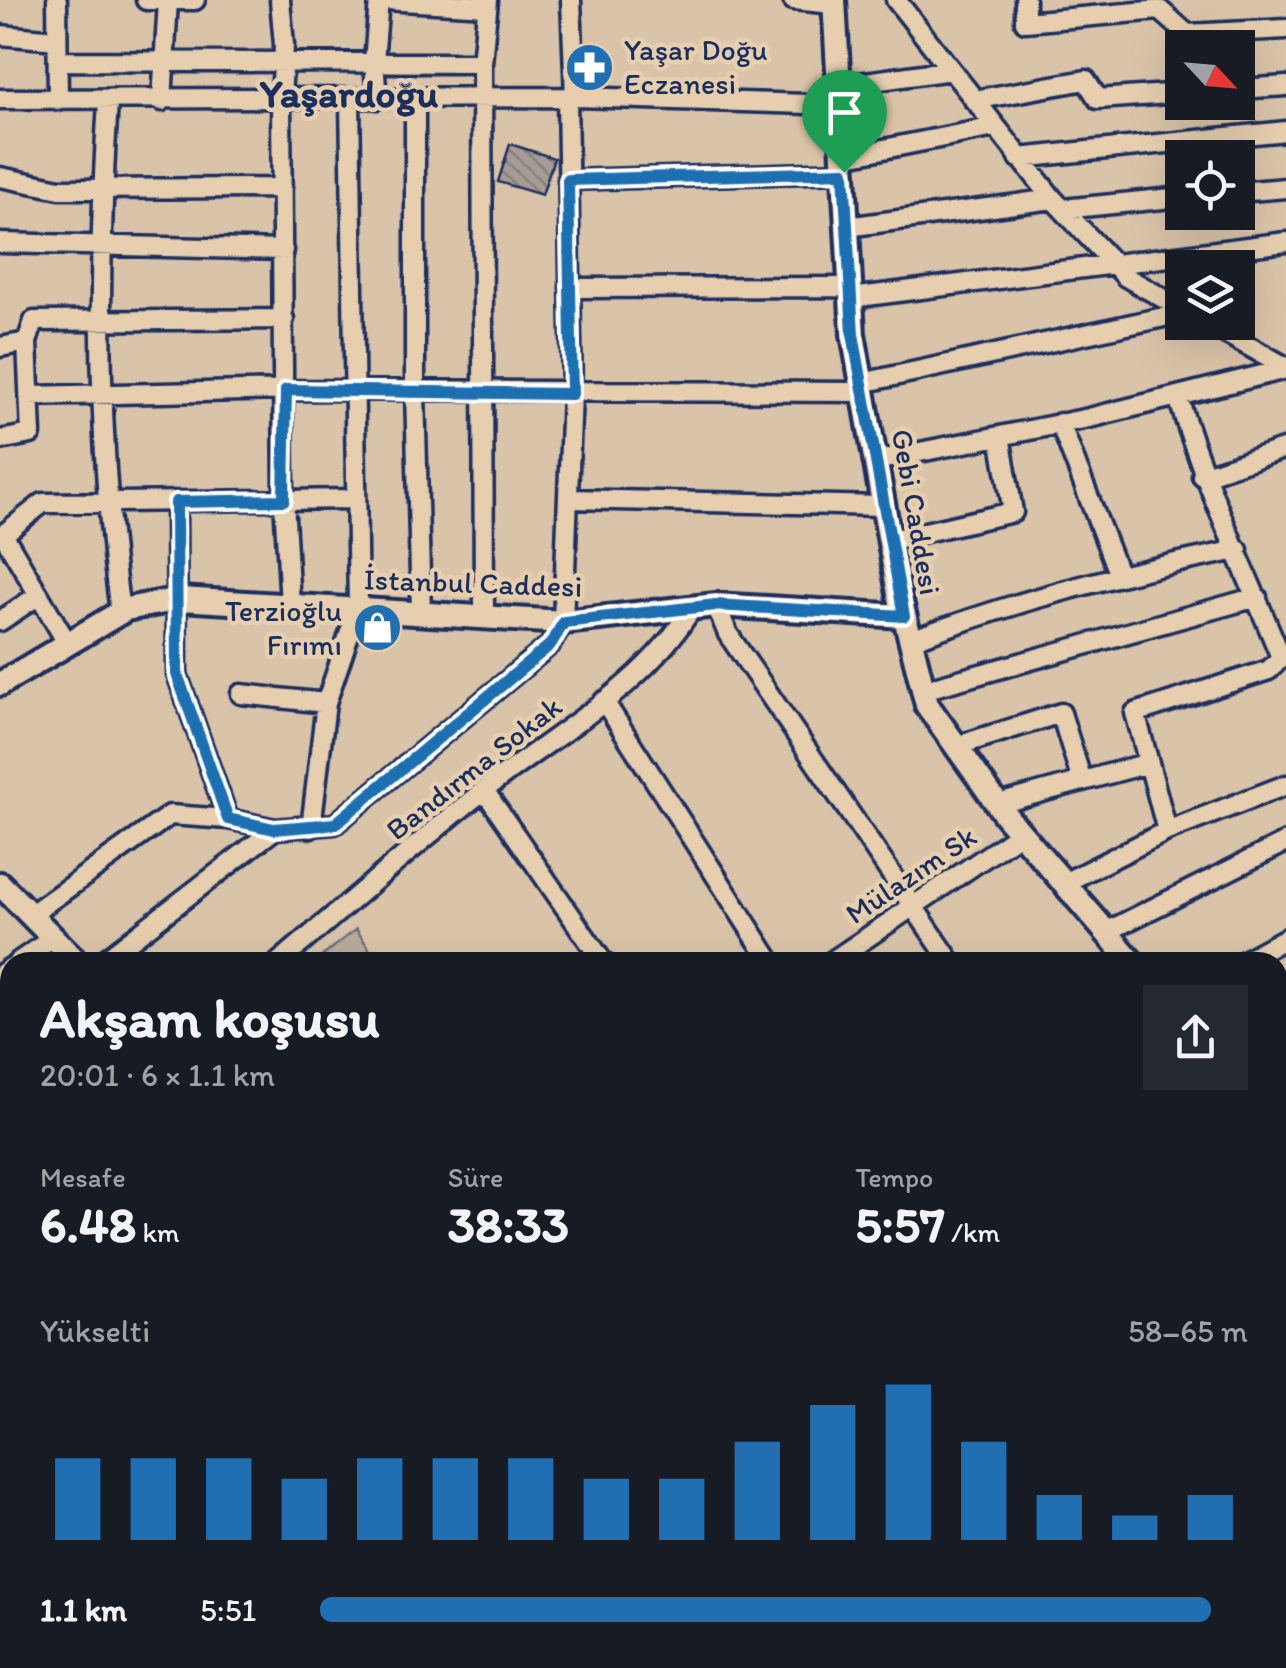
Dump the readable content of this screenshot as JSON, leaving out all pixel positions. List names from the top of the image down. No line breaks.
{"streets":{"main road":["Gebi Caddesi","İstanbul Caddesi"],"street":["Bandırma Sokak","Mülazım Sk"]},"crossings":[["Gebi Caddesi","İstanbul Caddesi"],["Gebi Caddesi","Mülazım Sk"],["İstanbul Caddesi","Bandırma Sokak"]],"districts":["Yaşardoğu"],"places":{"pharmacy":["Yaşar Doğu Eczanesi"],"shop":["Terzioğlu Fırımı"]},"north":"bottom right","page":{"heading":["Akşam koşusu","20:01 · 6 × 1.1 km"],"stats":[["Mesafe","6.48 km"],["Süre","38:33"],["Tempo","5:57 /km"]],"chart":["Yükselti","58–65 m"],"list":[{"name":"1.1 km","note":"5:51"}]}}
